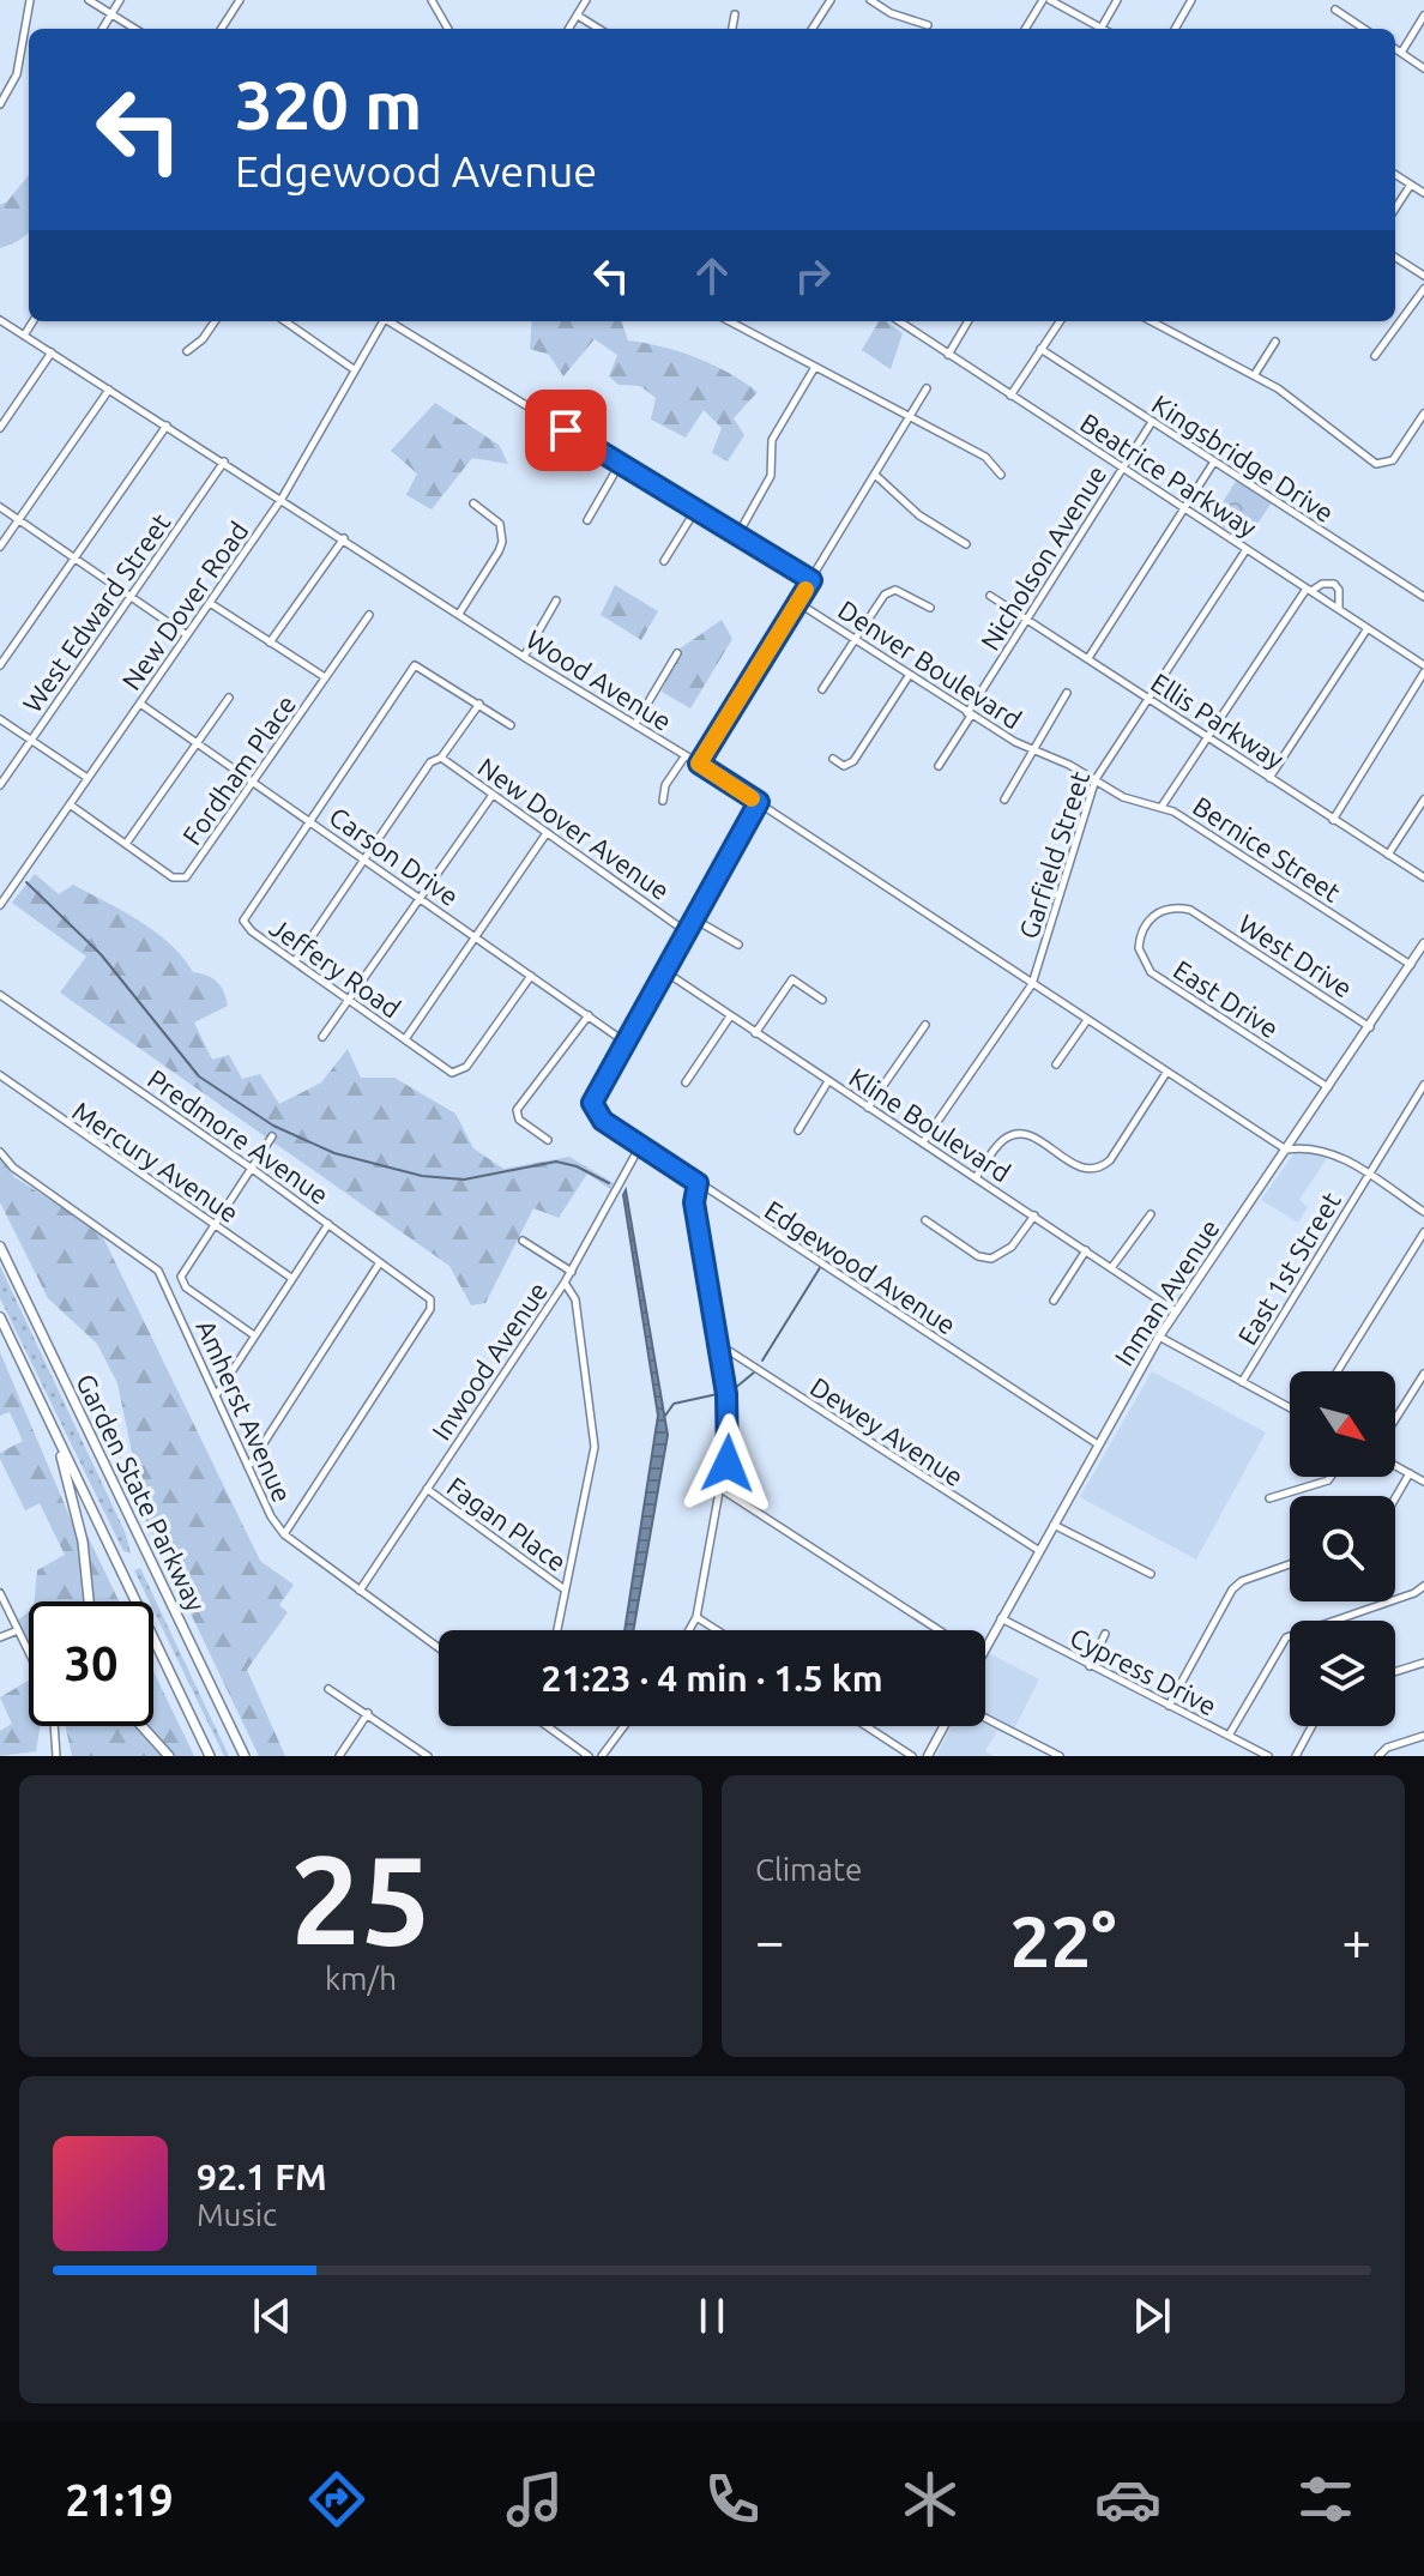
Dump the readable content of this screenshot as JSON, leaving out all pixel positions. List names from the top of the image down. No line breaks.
{"streets":{"highway":["Garden State Parkway"],"main road":["Inman Avenue"],"street":["Kingsbridge Drive","Beatrice Parkway","Nicholson Avenue","New Dover Road","West Edward Street","Denver Boulevard","Wood Avenue","Ellis Parkway","Fordham Place","New Dover Avenue","Bernice Street","Garfield Street","Carson Drive","West Drive","Jeffery Road","East Drive","Kline Boulevard","Predmore Avenue","Mercury Avenue","Edgewood Avenue","East 1st Street","Inwood Avenue","Amherst Avenue","Dewey Avenue","Fagan Place","Cypress Drive"]},"crossings":[["Kingsbridge Drive","Nicholson Avenue"],["Beatrice Parkway","Nicholson Avenue"],["Beatrice Parkway","Garfield Street"],["Nicholson Avenue","Denver Boulevard"],["Nicholson Avenue","Ellis Parkway"],["New Dover Road","Wood Avenue"],["New Dover Road","Fordham Place"],["New Dover Road","Carson Drive"],["West Edward Street","Wood Avenue"],["Denver Boulevard","Bernice Street"],["Denver Boulevard","Garfield Street"],["Wood Avenue","Garfield Street"],["Wood Avenue","East 1st Street"],["Wood Avenue","Inman Avenue"],["Ellis Parkway","Garfield Street"],["Fordham Place","Carson Drive"],["Bernice Street","Garfield Street"],["Bernice Street","Inman Avenue"],["Garfield Street","Kline Boulevard"],["Carson Drive","Jeffery Road"],["Carson Drive","Edgewood Avenue"],["West Drive","East Drive"],["West Drive","Inman Avenue"],["East Drive","Inman Avenue"],["Kline Boulevard","Inman Avenue"],["Predmore Avenue","Amherst Avenue"],["Edgewood Avenue","Inman Avenue"],["Edgewood Avenue","Inwood Avenue"],["Inman Avenue","Dewey Avenue"],["Inman Avenue","Cypress Drive"],["Inwood Avenue","Amherst Avenue"],["Inwood Avenue","Fagan Place"]],"north":"bottom right","page":{"turn":["320 m","Edgewood Avenue"],"limit":"30","trip":"21:23 · 4 min · 1.5 km","tile":[["25","km/h"],"Climate"],"heat":["−","22°","+"],"song":["92.1 FM","Music"],"tabs":"21:19"}}
